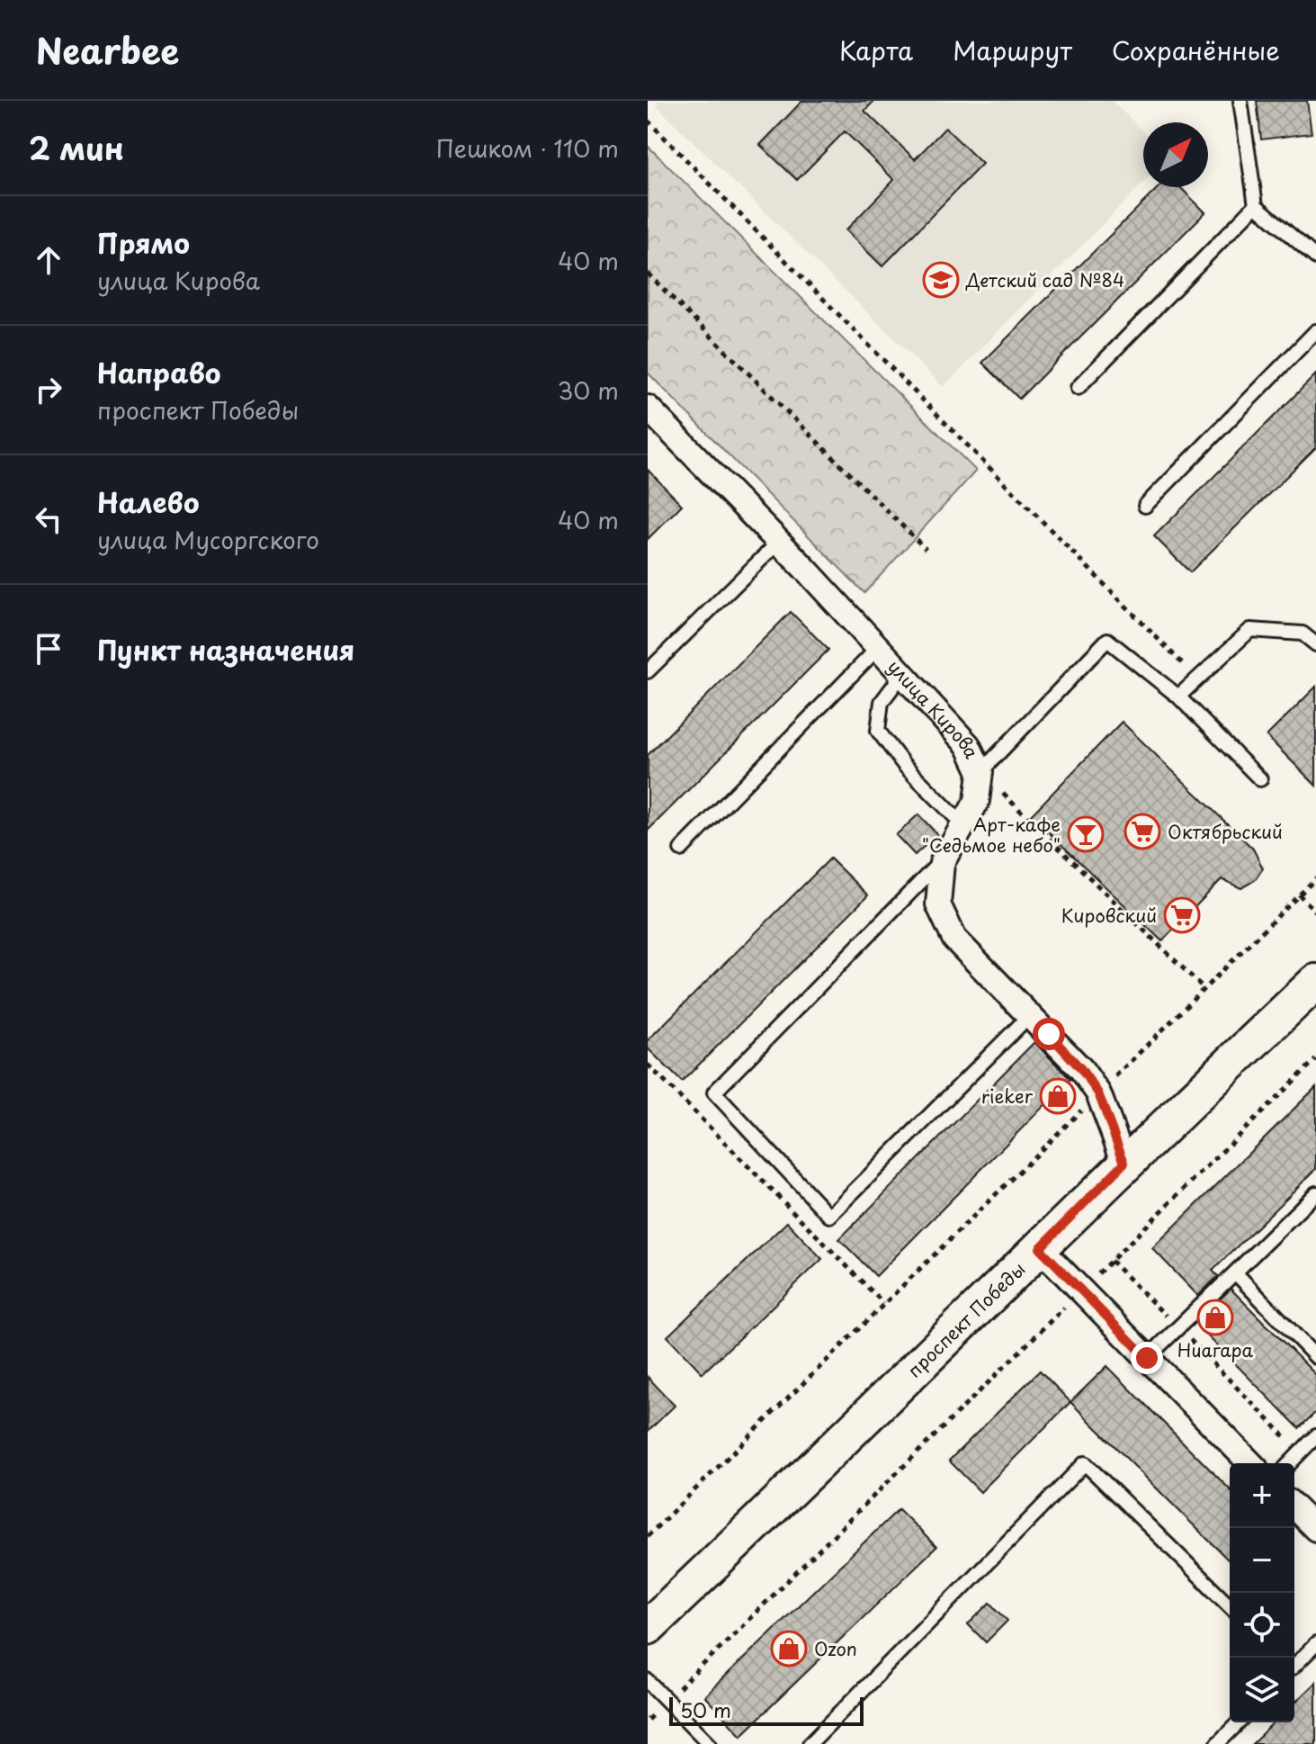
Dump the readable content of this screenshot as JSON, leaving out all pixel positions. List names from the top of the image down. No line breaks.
{"streets":{"main road":["проспект Победы"],"street":["улица Кирова"]},"crossings":[["улица Кирова","проспект Победы"]],"places":{"school or university":["Детский сад №84"],"supermarket":["Октябрьский","Кировский"],"bar":["Арт-кафе \"Седьмое небо\""],"shop":["rieker","Ниагара","Ozon"]},"scale_bar":"50 m","north":"top right","page":{"header":"Nearbee","nav":["Карта","Маршрут","Сохранённые"],"heading":["2 мин","Пешком · 110 m"],"list":[["Прямо","улица Кирова","40 m"],["Направо","проспект Победы","30 m"],["Налево","улица Мусоргского","40 m"],"Пункт назначения"],"map_buttons":["+","−"],"scale":"50 m"}}
